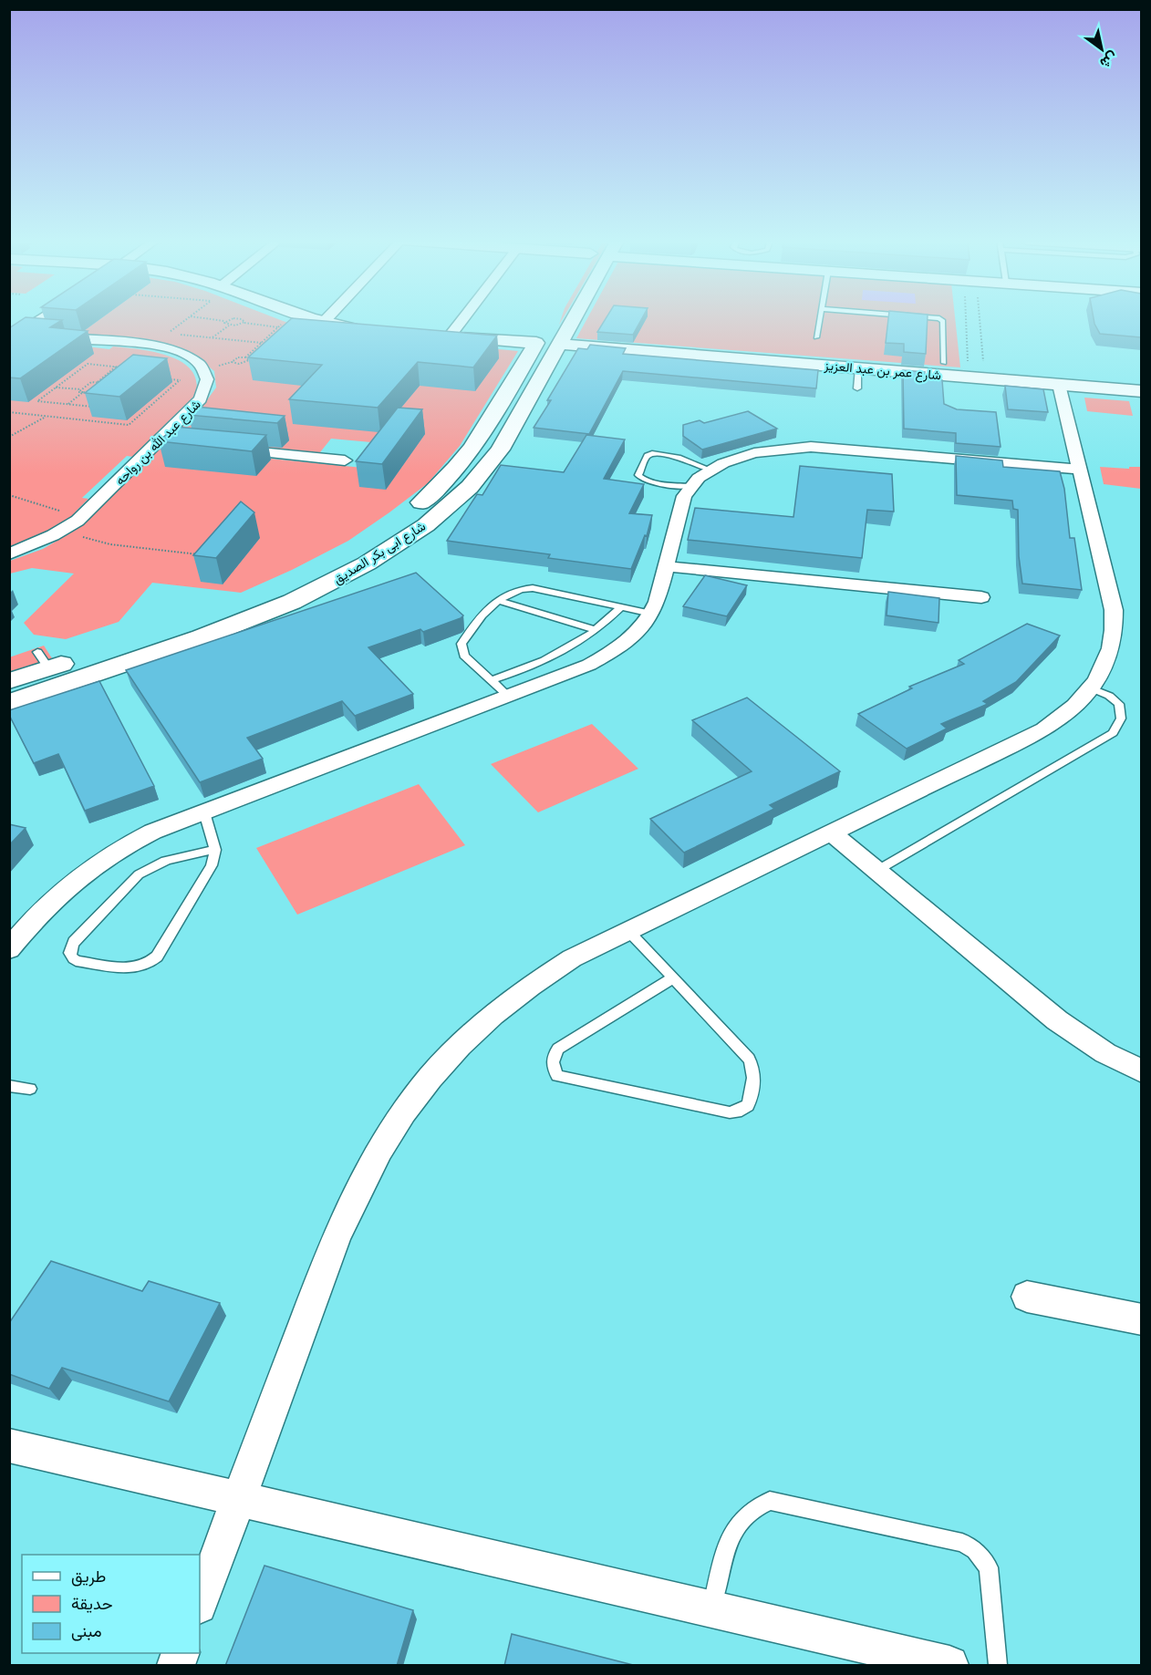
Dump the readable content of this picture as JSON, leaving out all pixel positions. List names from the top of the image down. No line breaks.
{"streets":{"street":["شارع عمر بن عبد العزيز","شارع عبد الله بن رواحه","شارع ابى بكر الصديق"]},"crossings":[["شارع عمر بن عبد العزيز","شارع ابى بكر الصديق"]],"legend":["طريق","حديقة","مبنى"],"north":"bottom right"}
